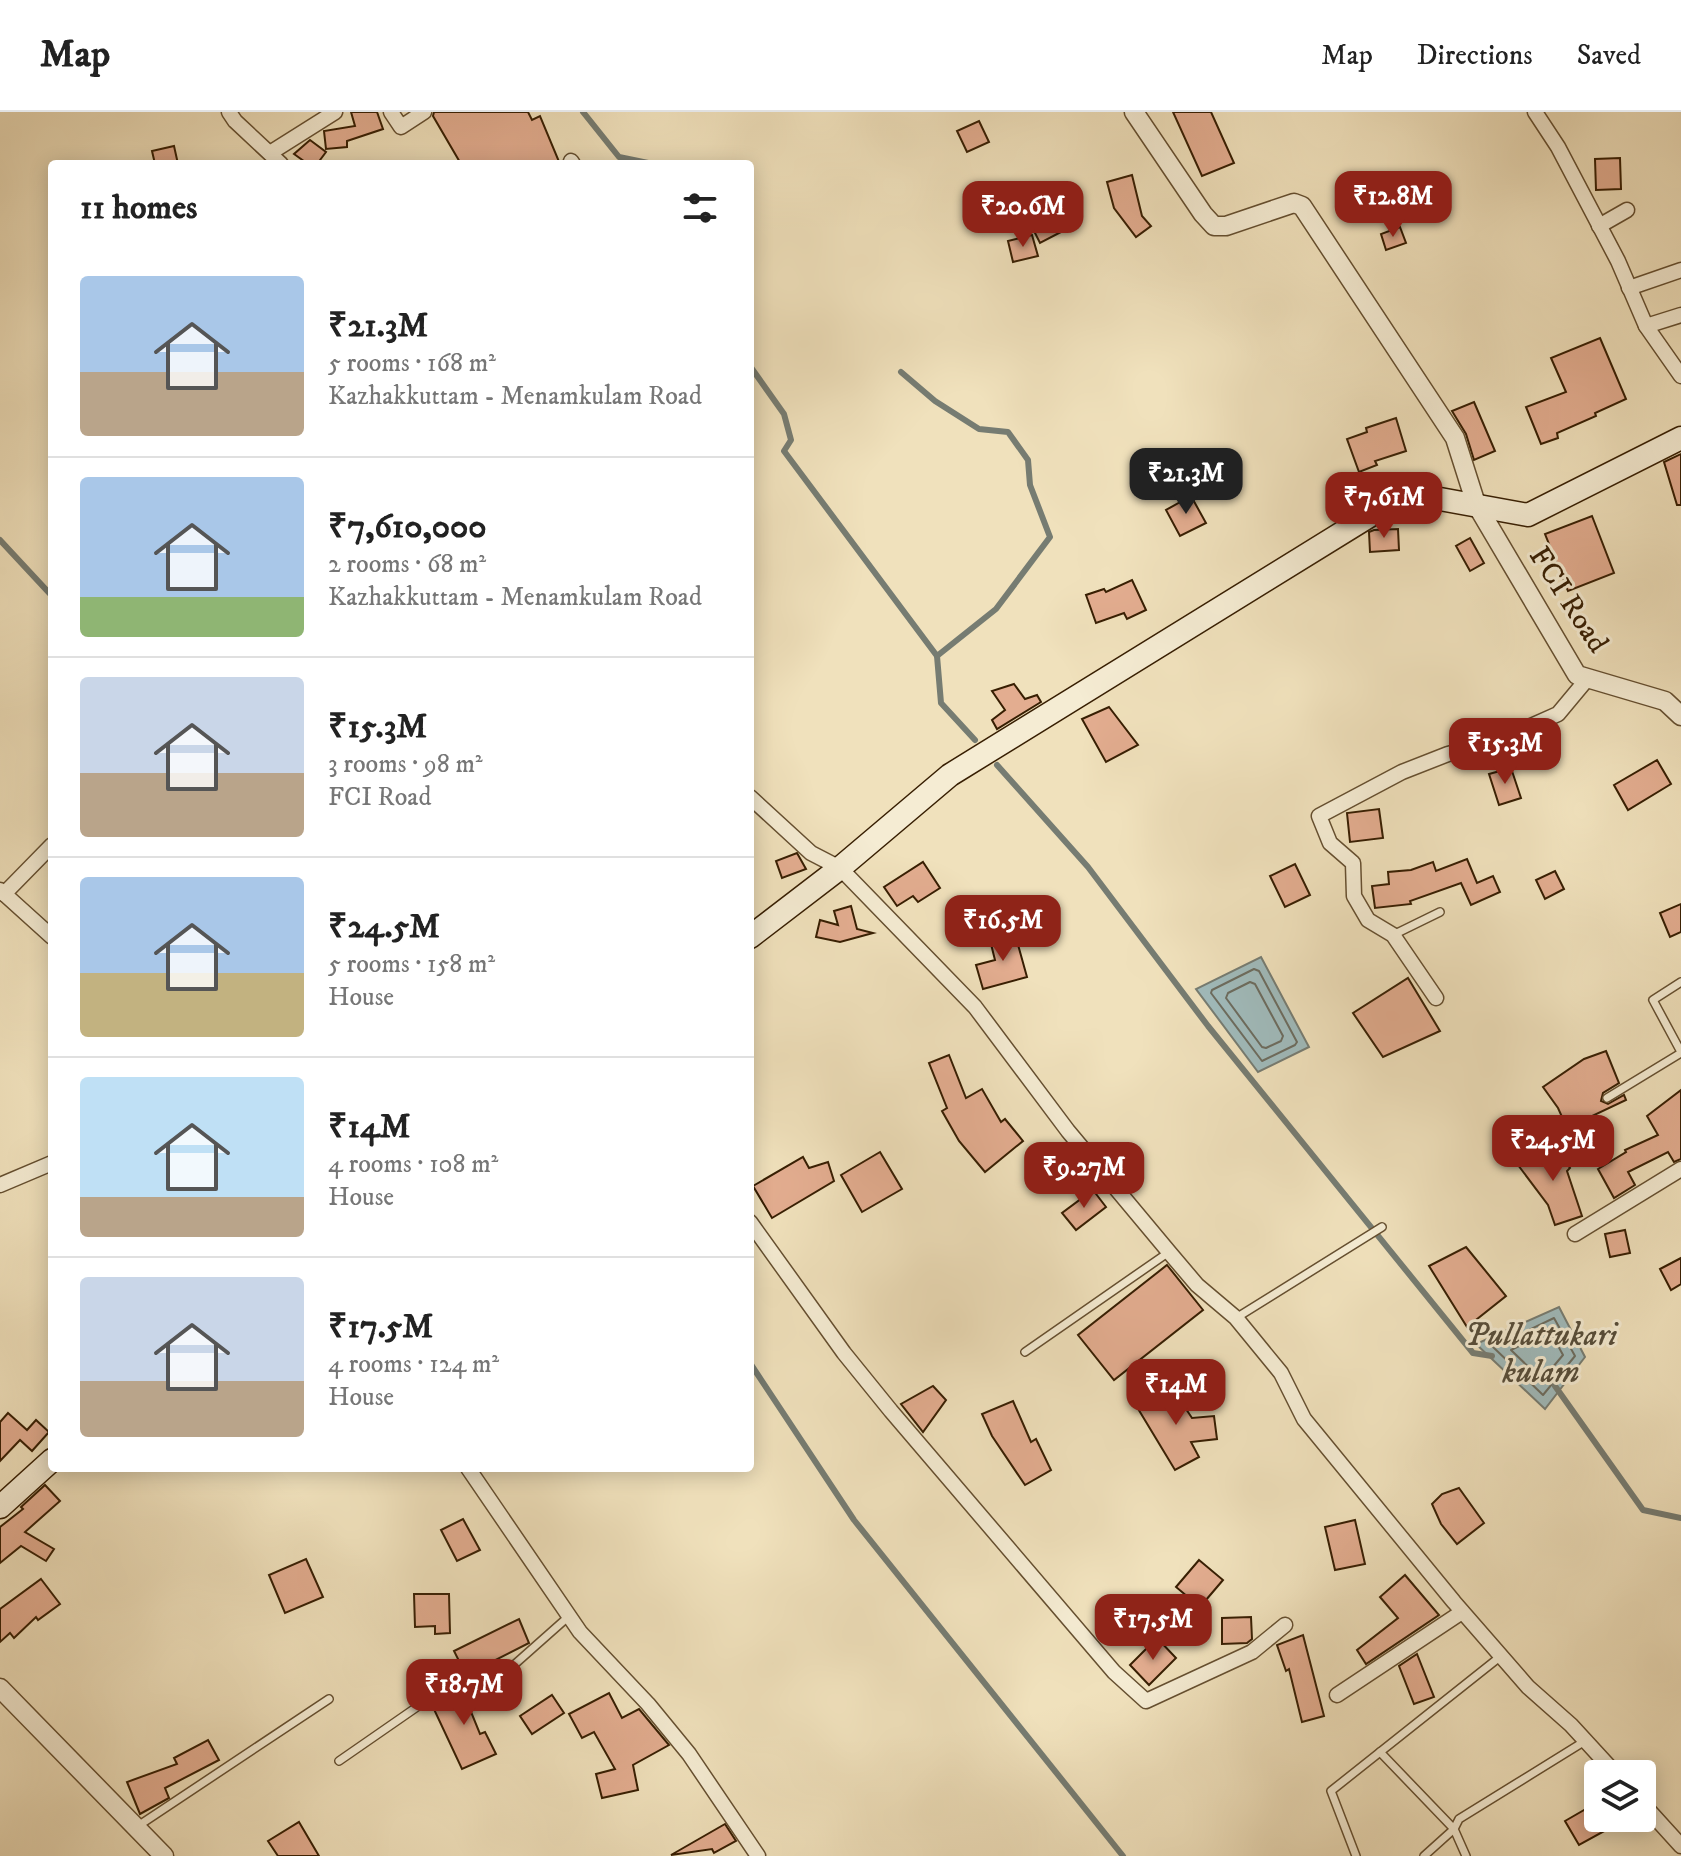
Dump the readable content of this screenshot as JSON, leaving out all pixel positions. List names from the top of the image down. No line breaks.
{"streets":{"street":["FCI Road"]},"water":["Pullattukari kulam"],"page":{"header":"Map","nav":["Map","Directions","Saved"],"heading":"11 homes","price":["₹12.8M","₹20.6M","₹21.3M","₹7.61M","₹15.3M","₹16.5M","₹24.5M","₹9.27M","₹14M","₹17.5M","₹18.7M"],"list":[{"name":"₹21.3M","note":"5 rooms · 168 m² · Kazhakkuttam - Menamkulam Road"},{"name":"₹7,610,000","note":"2 rooms · 68 m² · Kazhakkuttam - Menamkulam Road"},{"name":"₹15.3M","note":"3 rooms · 98 m² · FCI Road"},{"name":"₹24.5M","note":"5 rooms · 158 m² · House"},{"name":"₹14M","note":"4 rooms · 108 m² · House"},{"name":"₹17.5M","note":"4 rooms · 124 m² · House"}]}}
